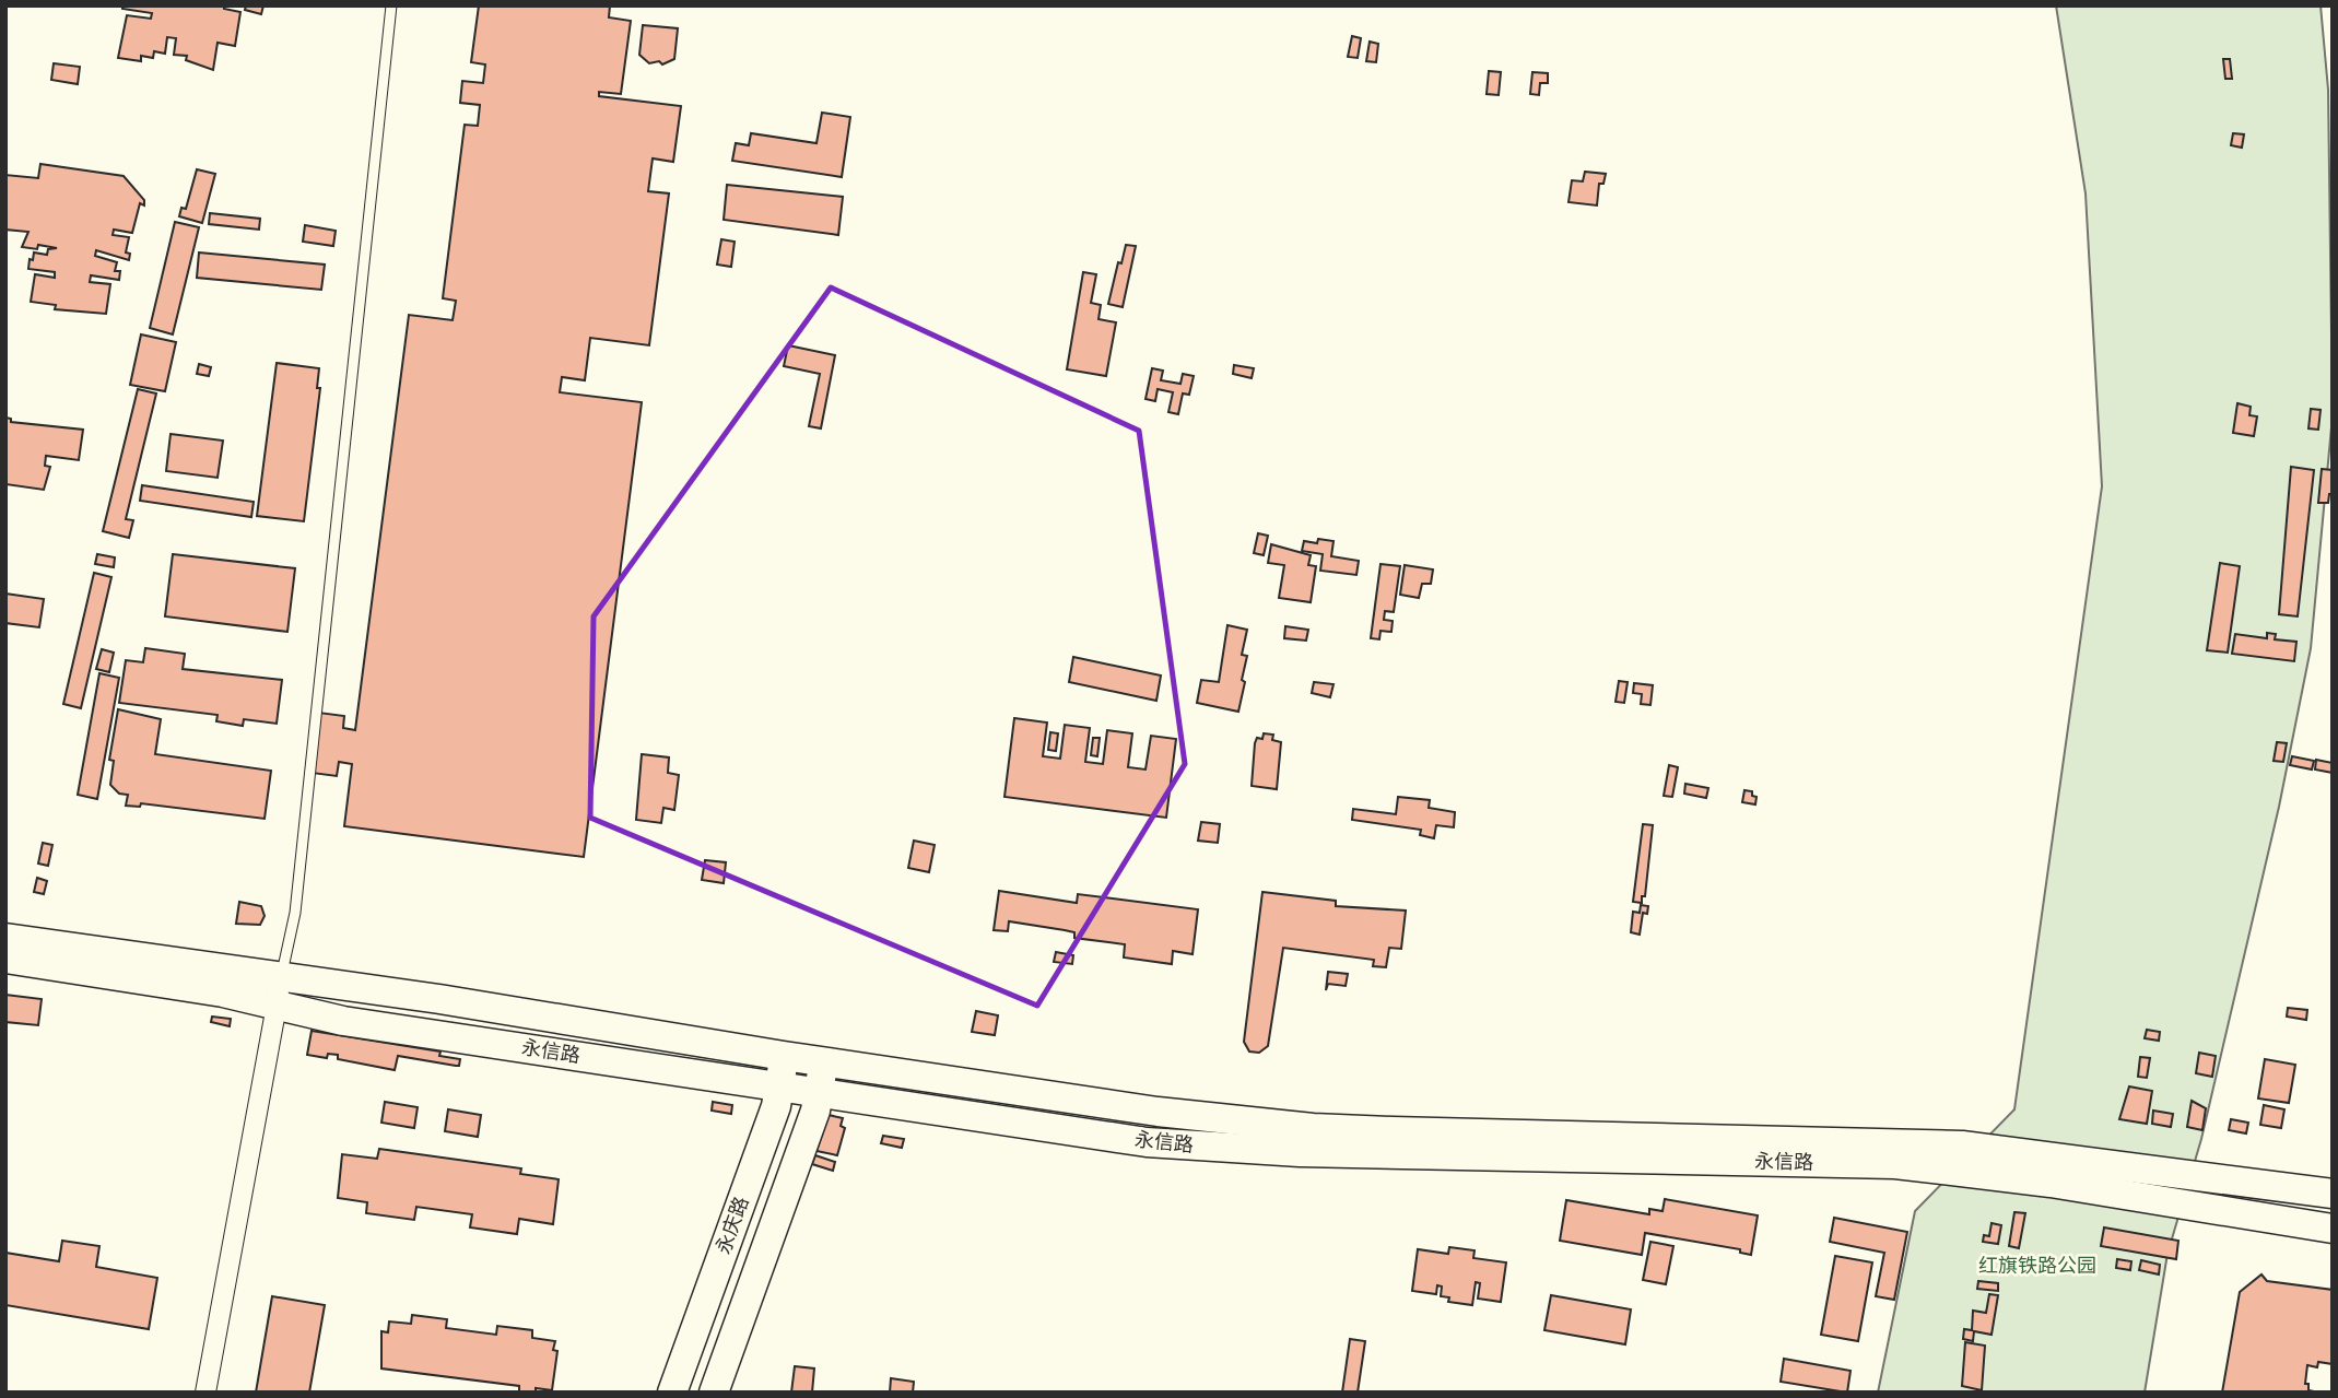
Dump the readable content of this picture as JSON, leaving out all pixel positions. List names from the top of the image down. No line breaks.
{"streets":{"street":["永信路","永庆路"]},"crossings":[["永信路","永庆路"]],"parks":["红旗铁路公园"]}
